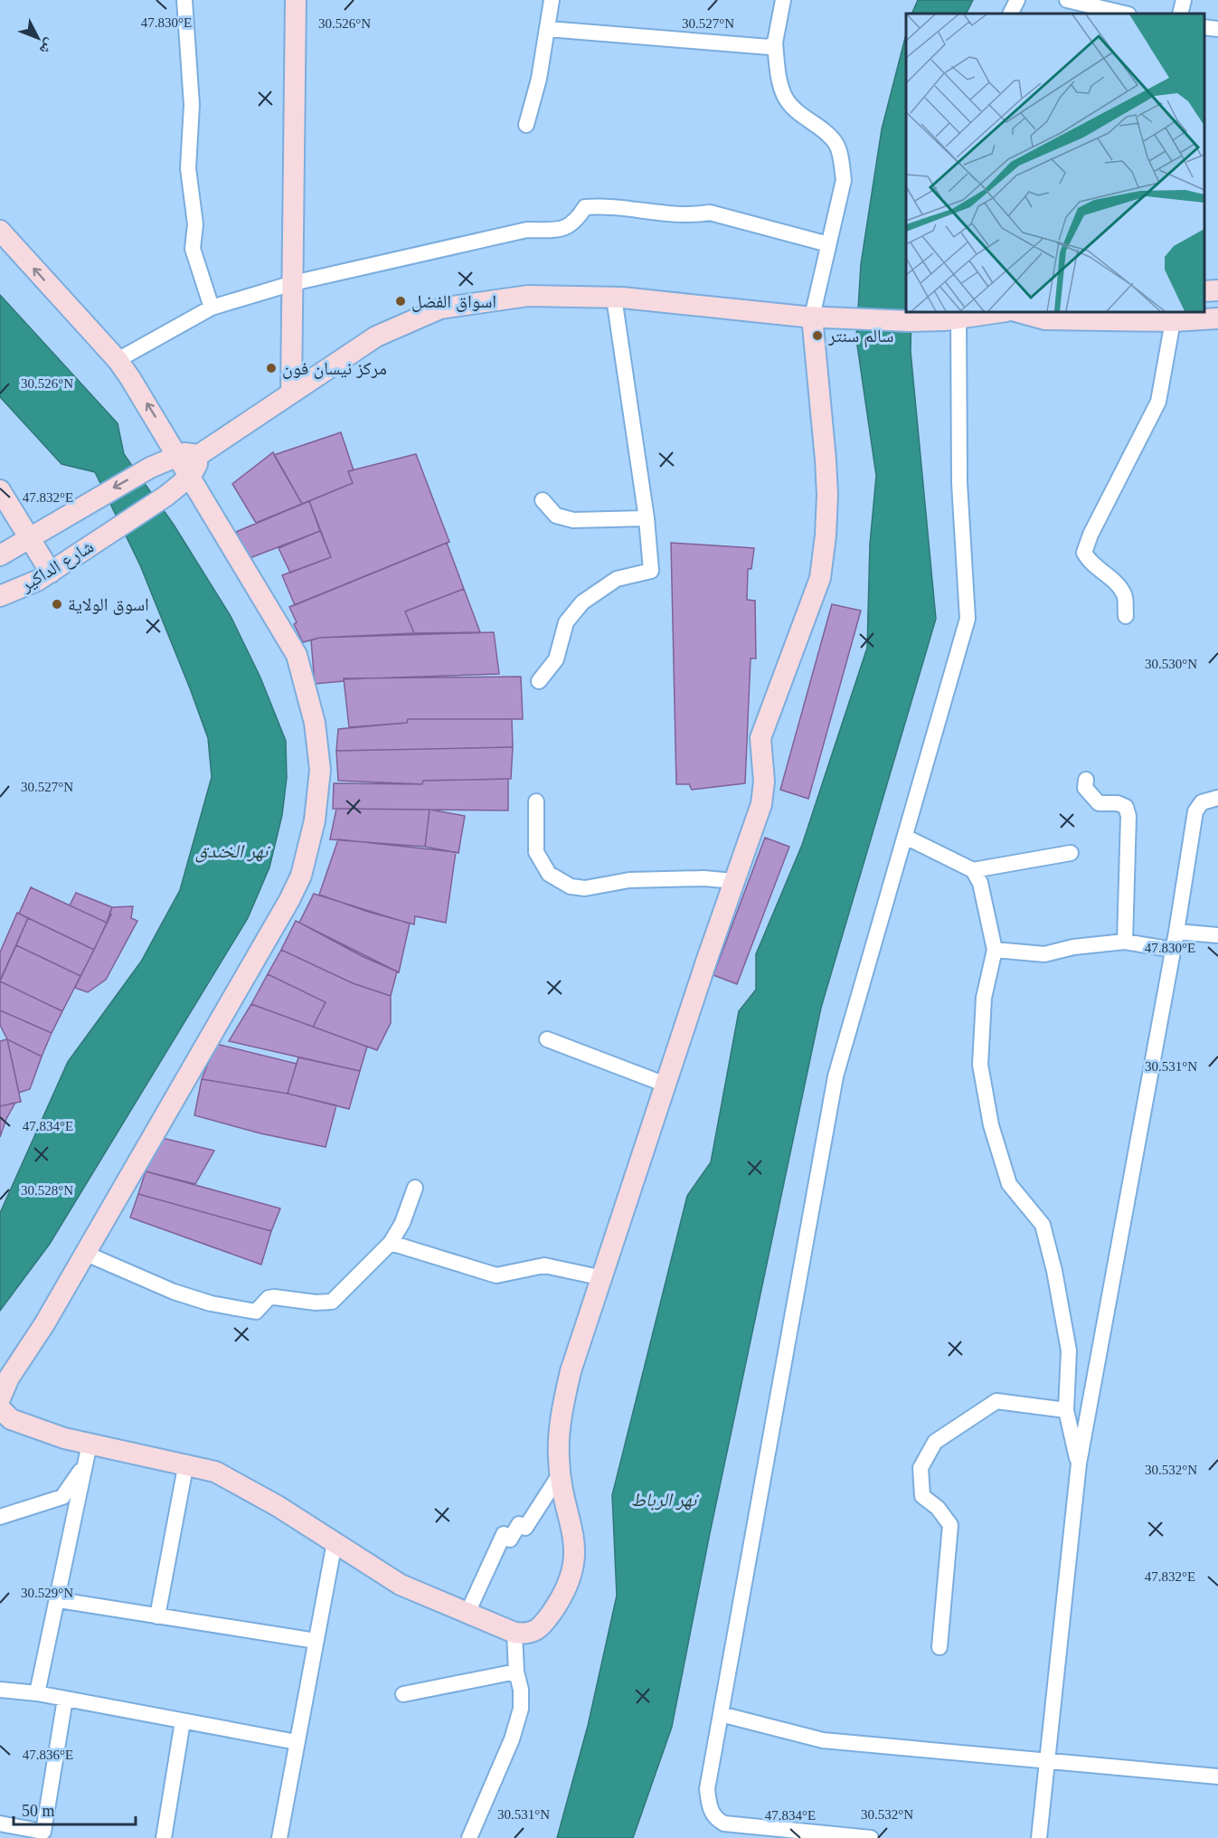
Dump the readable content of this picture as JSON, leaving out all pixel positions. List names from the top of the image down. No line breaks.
{"streets":{"street":["شارع الداكير"]},"water":["نهر الخندق","نهر الرباط"],"places":["اسواق الفضل","سالم سنتر","مركز نيسان فون","اسوق الولاية"],"scale_bar":"50 m","north":"bottom right","coordinates":["47.830°E","30.526°N","30.527°N","47.832°E","30.530°N","30.531°N","47.834°E","30.528°N","30.532°N","30.529°N","47.836°E"]}
